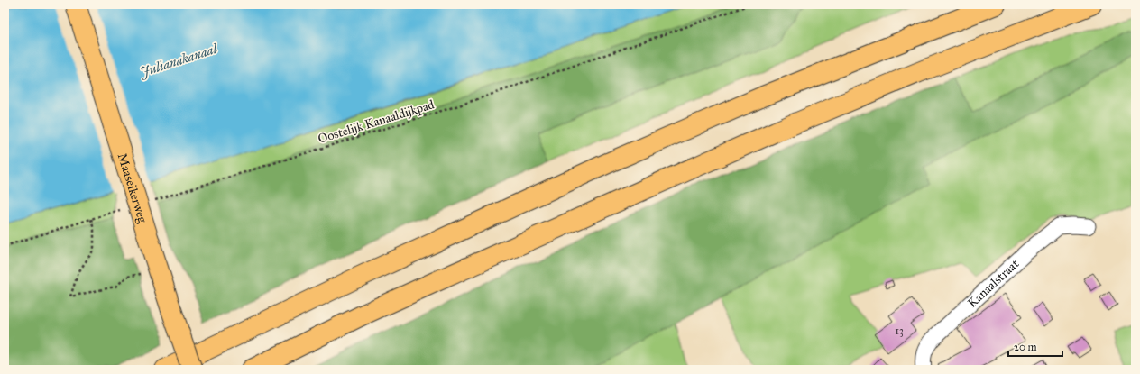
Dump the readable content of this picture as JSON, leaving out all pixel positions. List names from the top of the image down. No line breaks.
{"streets":{"main road":["Maaseikerweg"],"street":["Kanaalstraat"],"path":["Oostelijk Kanaaldijkpad"]},"water":["Julianakanaal"],"house_numbers":["13"],"scale_bar":"20 m"}
